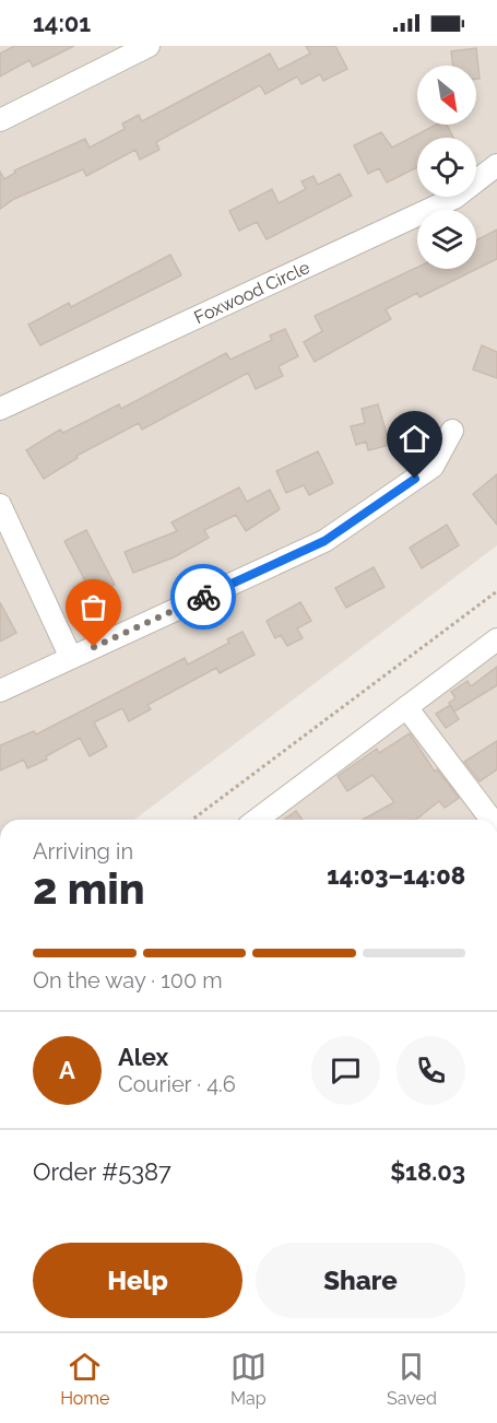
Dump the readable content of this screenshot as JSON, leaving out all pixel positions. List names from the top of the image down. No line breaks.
{"streets":{"street":["Foxwood Circle"]},"north":"bottom right","page":{"status":"14:01","heading":["2 min","Arriving in","14:03–14:08"],"panel":["Alex","Courier · 4.6","Order #5387","$18.03"],"bar":"On the way · 100 m","round":"A","buttons":["Help","Share"],"tabs":["Home","Map","Saved"]}}
